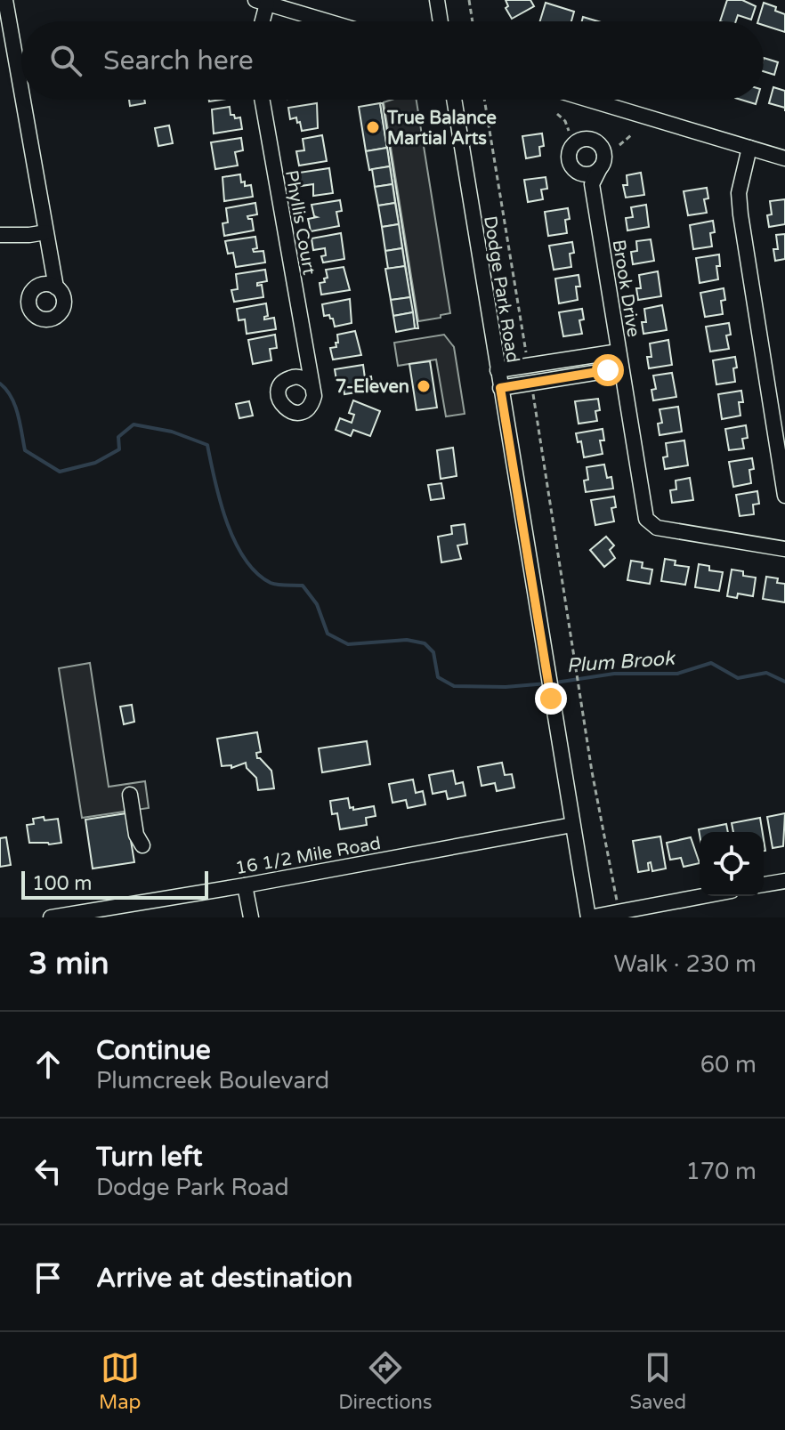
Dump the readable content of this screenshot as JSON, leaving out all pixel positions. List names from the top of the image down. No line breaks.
{"streets":{"street":["Phyllis Court","Brook Drive","Dodge Park Road","16 1/2 Mile Road"]},"crossings":[["Dodge Park Road","16 1/2 Mile Road"]],"water":["Plum Brook"],"places":["True Balance Martial Arts","7-Eleven"],"scale_bar":"100 m","page":{"search":"Search here","scale":"100 m","heading":["3 min","Walk · 230 m"],"list":[["Continue","Plumcreek Boulevard","60 m"],["Turn left","Dodge Park Road","170 m"],"Arrive at destination"],"nav":["Map","Directions","Saved"]}}
